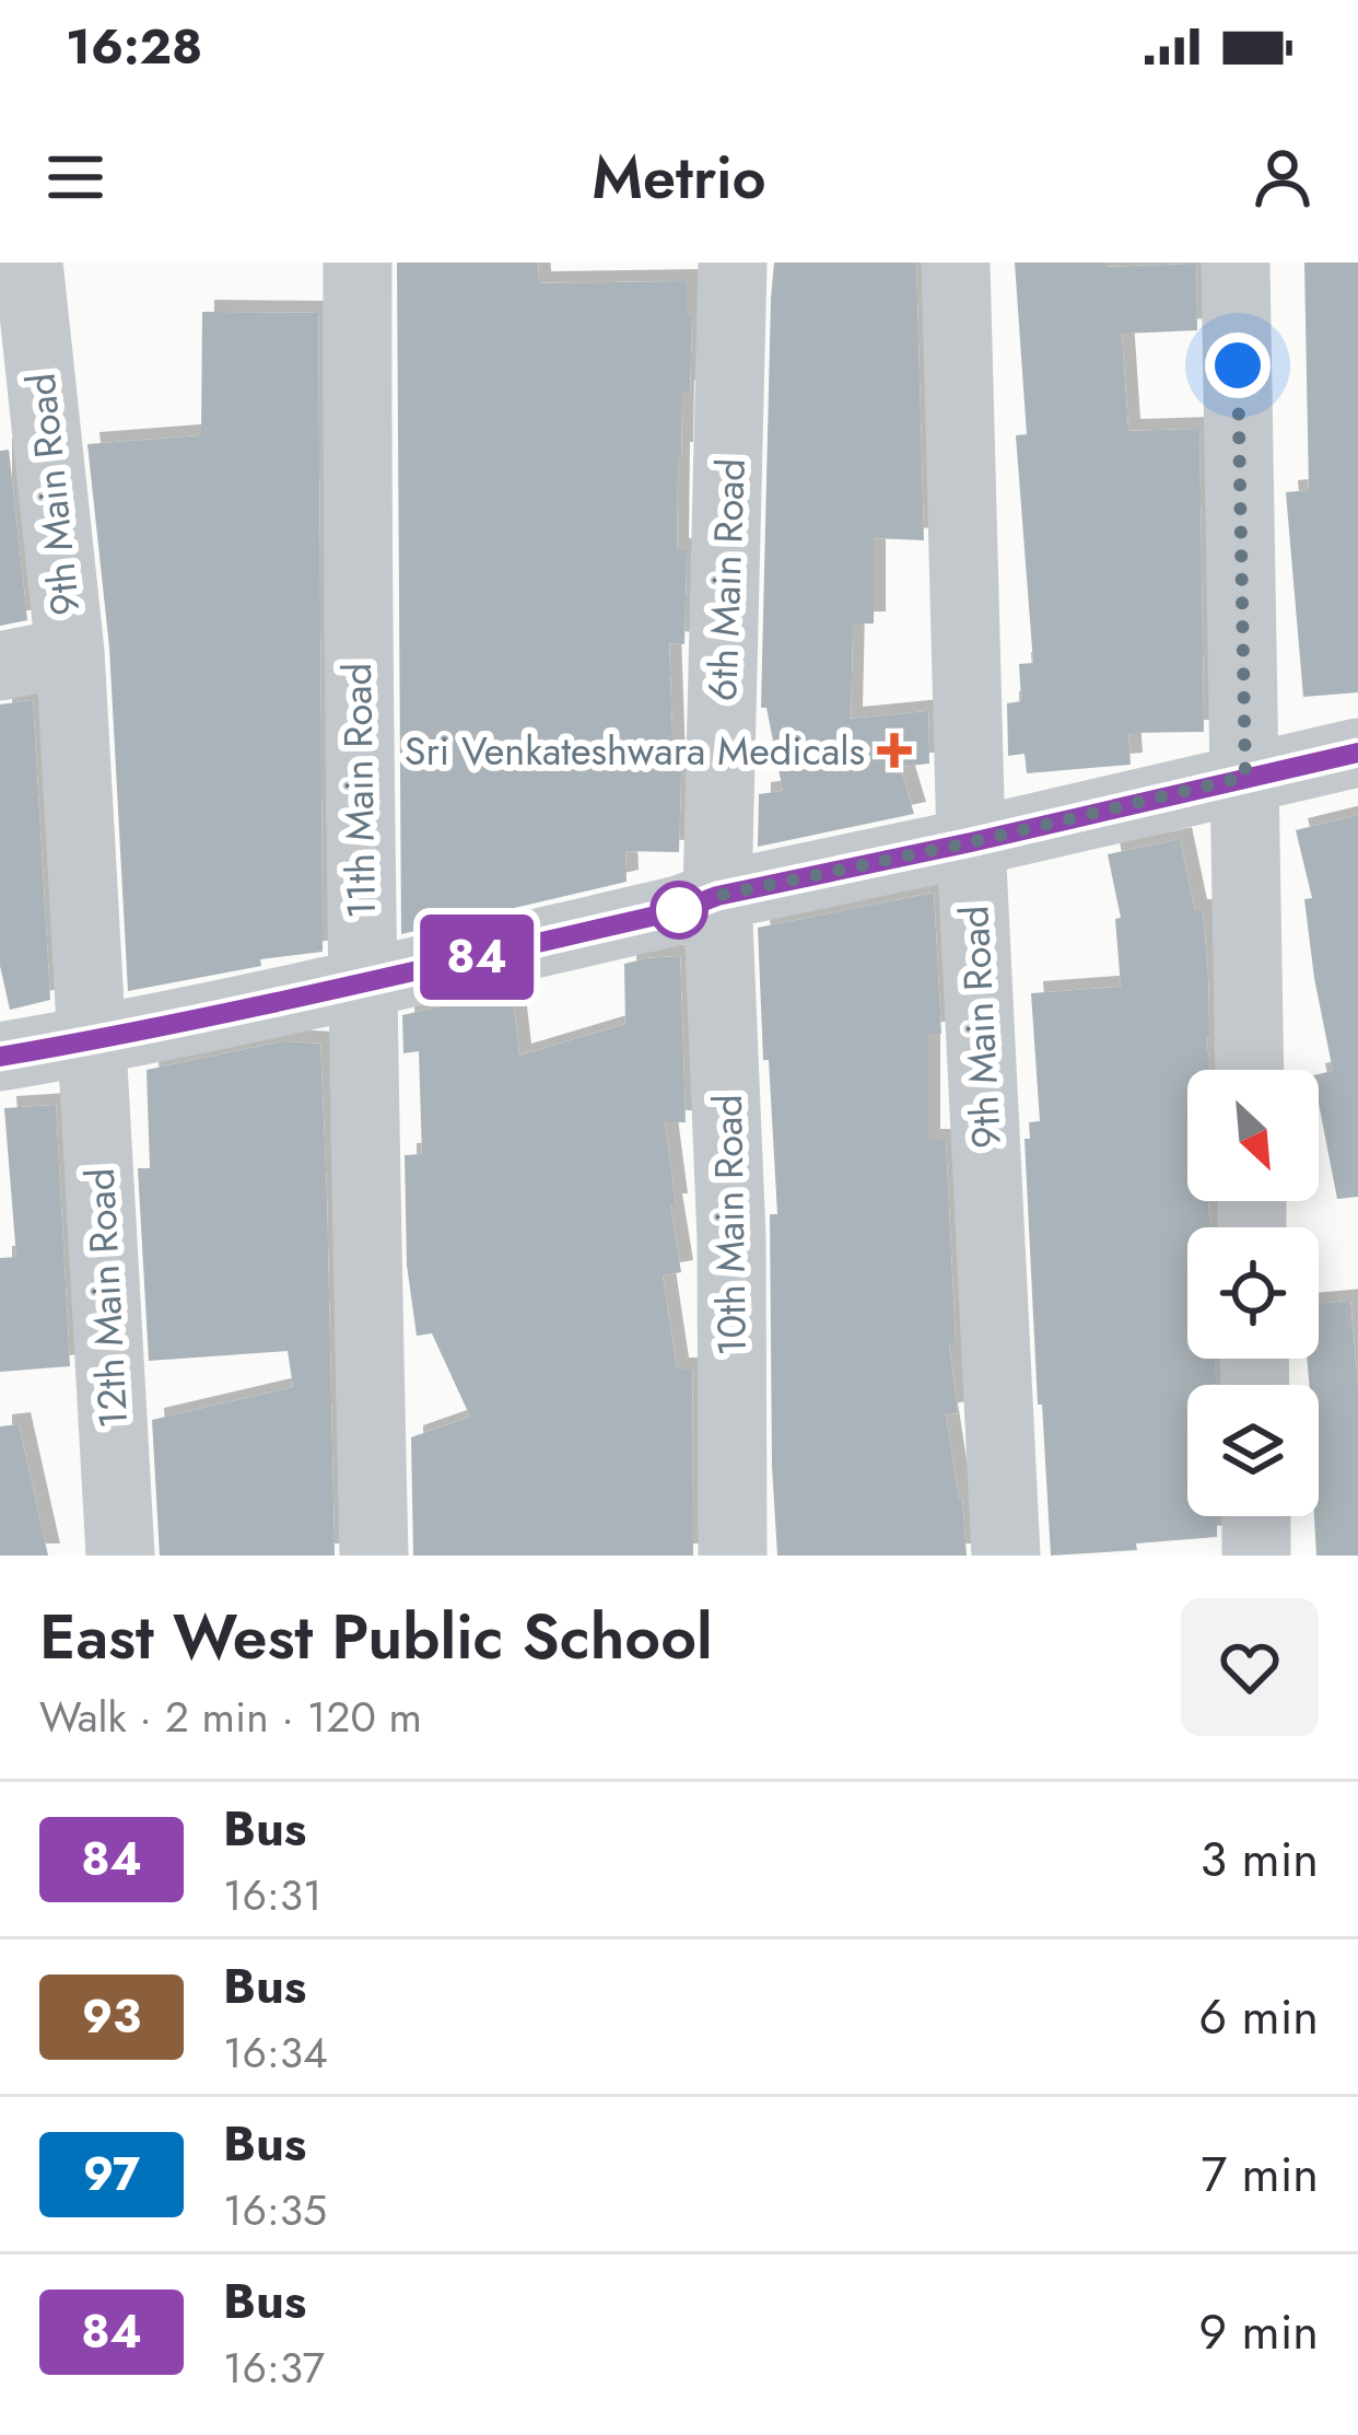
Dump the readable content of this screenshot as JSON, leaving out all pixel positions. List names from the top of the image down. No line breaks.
{"streets":{"street":["9th Main Road","6th Main Road","11th Main Road","10th Main Road","12th Main Road"]},"crossings":[["9th Main Road","12th Main Road"],["6th Main Road","10th Main Road"]],"places":{"health":["Sri Venkateshwara Medicals"]},"lines":["bus line 84"],"north":"bottom right","page":{"status":"16:28","header":"Metrio","on_map":"84","heading":["East West Public School","Walk · 2 min · 120 m"],"list":[{"mark":"84","name":"Bus","note":"16:31","value":"3 min"},{"mark":"93","name":"Bus","note":"16:34","value":"6 min"},{"mark":"97","name":"Bus","note":"16:35","value":"7 min"},{"mark":"84","name":"Bus","note":"16:37","value":"9 min"}]}}
